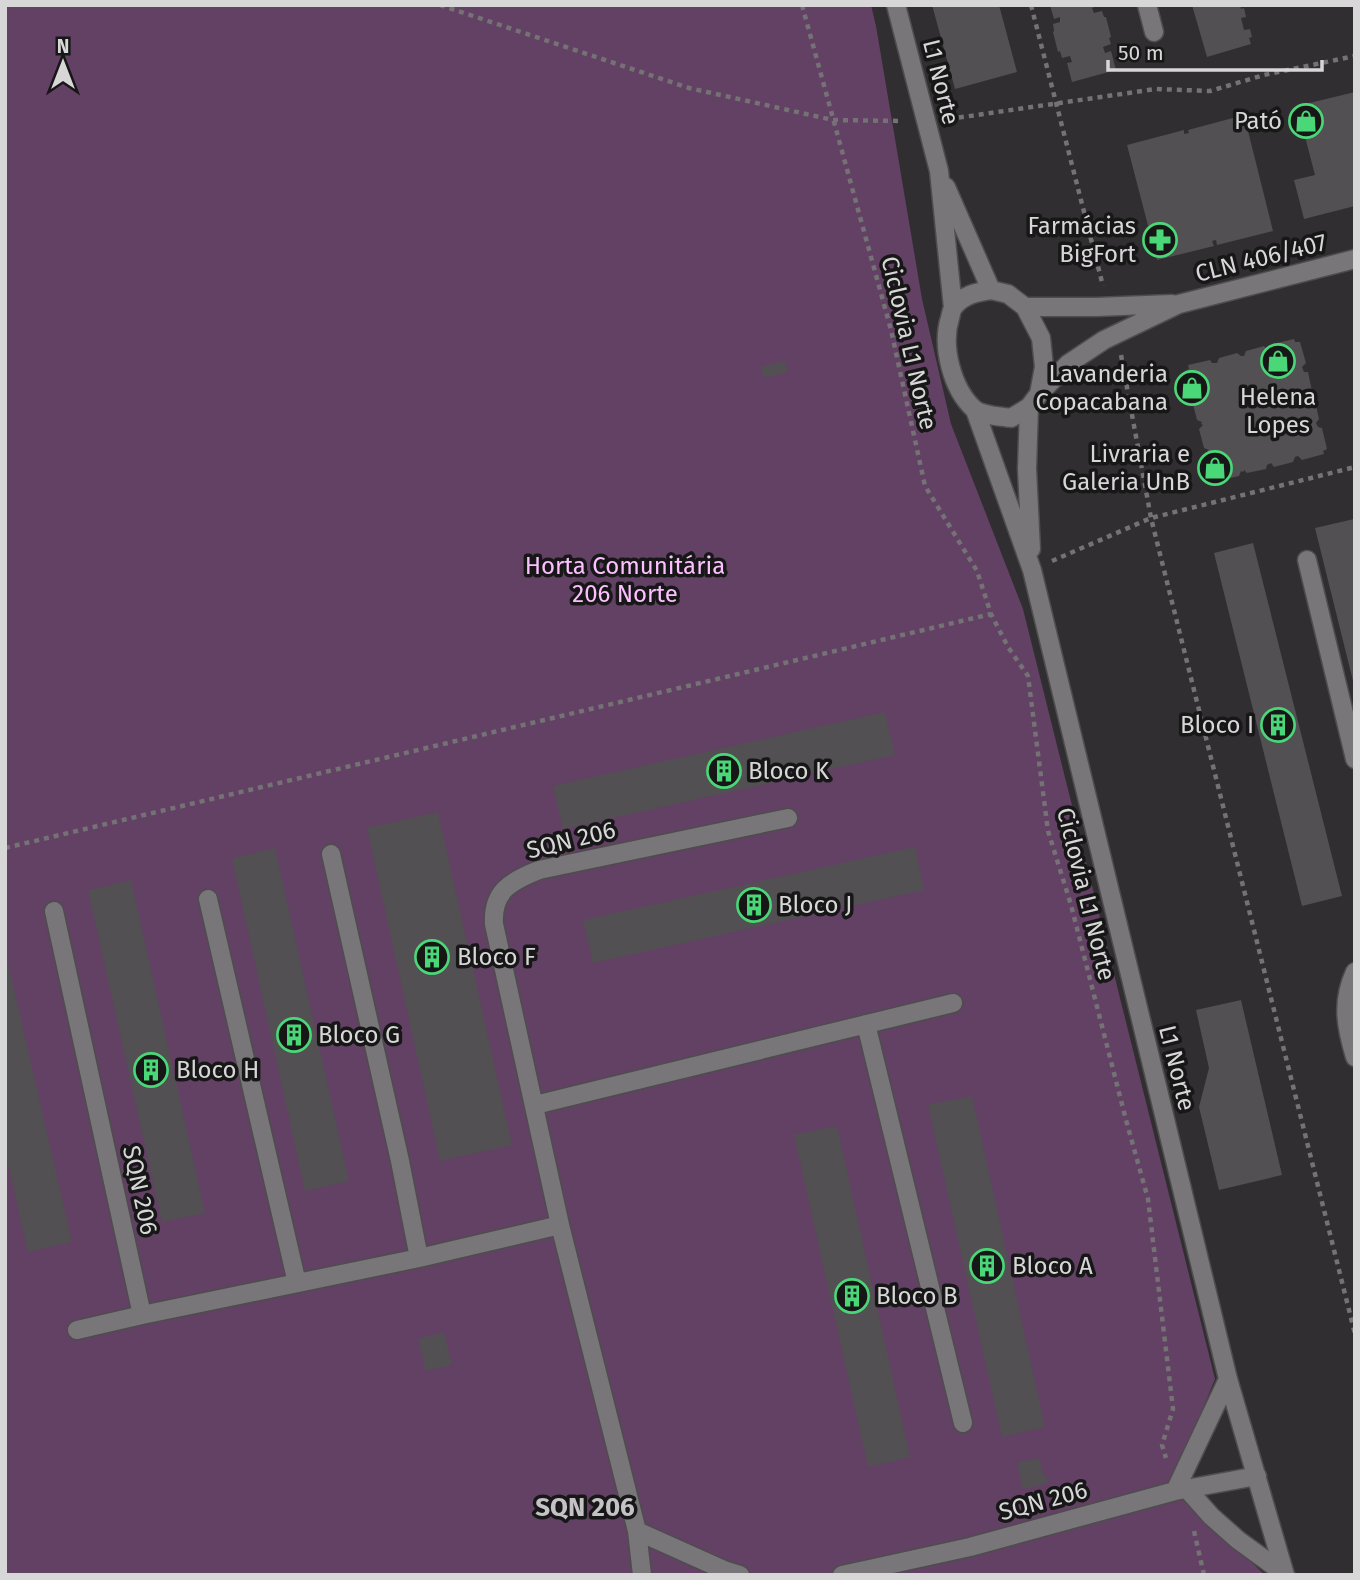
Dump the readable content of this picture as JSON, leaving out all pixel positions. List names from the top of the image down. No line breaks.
{"streets":{"street":["L1 Norte","CLN 406/407","SQN 206"],"path":["Ciclovia L1 Norte"]},"crossings":[["L1 Norte","CLN 406/407"],["L1 Norte","SQN 206"],["Ciclovia L1 Norte","SQN 206"]],"districts":["SQN 206"],"parks":["Horta Comunitária 206 Norte"],"places":{"shop":["Pató","Helena Lopes","Lavanderia Copacabana","Livraria e Galeria UnB"],"pharmacy":["Farmácias BigFort"],"building":["Bloco I","Bloco K","Bloco J","Bloco F","Bloco G","Bloco H","Bloco A","Bloco B"]},"scale_bar":"50 m","north":"top"}
